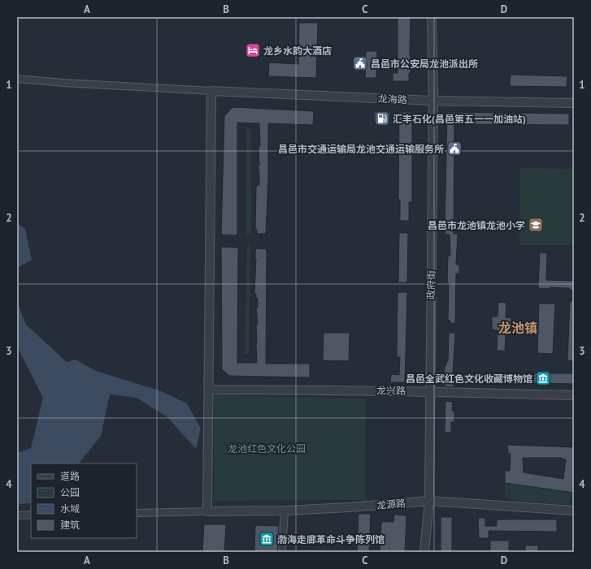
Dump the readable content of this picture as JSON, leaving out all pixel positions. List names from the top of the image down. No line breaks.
{"streets":{"street":["龙海路","政府街","龙兴路","龙源路"]},"crossings":[["龙海路","政府街"],["政府街","龙兴路"],["政府街","龙源路"]],"districts":["龙池镇"],"parks":["龙池红色文化公园"],"places":{"hotel":["龙乡水韵大酒店"],"public building":["昌邑市公安局龙池派出所","昌邑市交通运输局龙池交通运输服务所"],"fuel station":["汇丰石化(昌邑第五一一加油站)"],"school or university":["昌邑市龙池镇龙池小学"],"museum":["昌邑全武红色文化收藏博物馆","渤海走廊革命斗争陈列馆"]},"legend":["道路","公园","水域","建筑"],"grid":{"columns":["A","B","C","D"],"rows":["1","2","3","4"]}}
